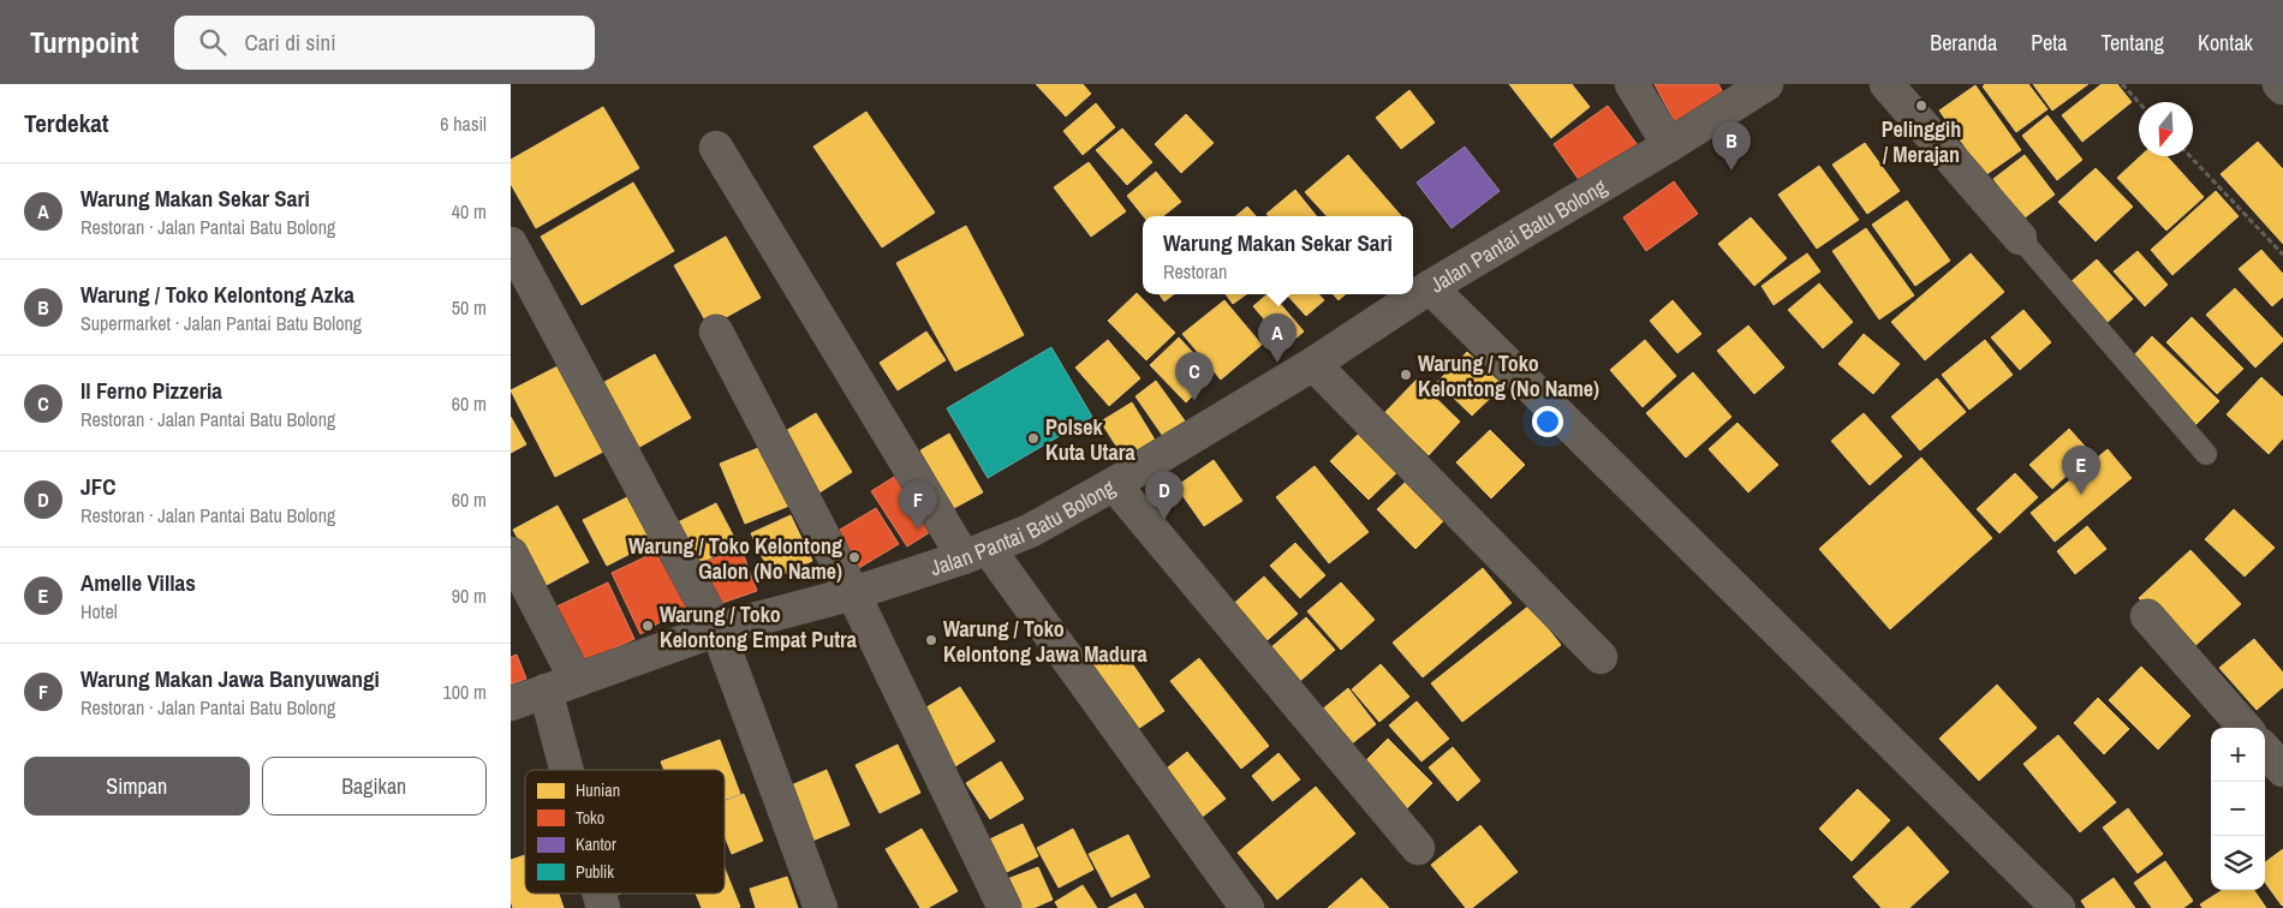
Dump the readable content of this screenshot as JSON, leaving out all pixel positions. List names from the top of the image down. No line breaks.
{"streets":{"street":["Jalan Pantai Batu Bolong"]},"places":["Pelinggih / Merajan","Warung / Toko Kelontong (No Name)","Polsek Kuta Utara","Warung / Toko Kelontong Galon (No Name)","Warung / Toko Kelontong Empat Putra","Warung / Toko Kelontong Jawa Madura"],"legend":["Hunian","Toko","Kantor","Publik"],"north":"bottom","page":{"header":"Turnpoint","search":"Cari di sini","nav":["Beranda","Peta","Tentang","Kontak"],"heading":["Terdekat","6 hasil"],"pins":["B","A","C","E","D","F"],"list":[{"mark":"A","name":"Warung Makan Sekar Sari","note":"Restoran · Jalan Pantai Batu Bolong","value":"40 m"},{"mark":"B","name":"Warung / Toko Kelontong Azka","note":"Supermarket · Jalan Pantai Batu Bolong","value":"50 m"},{"mark":"C","name":"Il Ferno Pizzeria","note":"Restoran · Jalan Pantai Batu Bolong","value":"60 m"},{"mark":"D","name":"JFC","note":"Restoran · Jalan Pantai Batu Bolong","value":"60 m"},{"mark":"E","name":"Amelle Villas","note":"Hotel","value":"90 m"},{"mark":"F","name":"Warung Makan Jawa Banyuwangi","note":"Restoran · Jalan Pantai Batu Bolong","value":"100 m"}],"popup":["Warung Makan Sekar Sari","Restoran"],"map_buttons":["+","−"],"buttons":["Simpan","Bagikan"]}}
